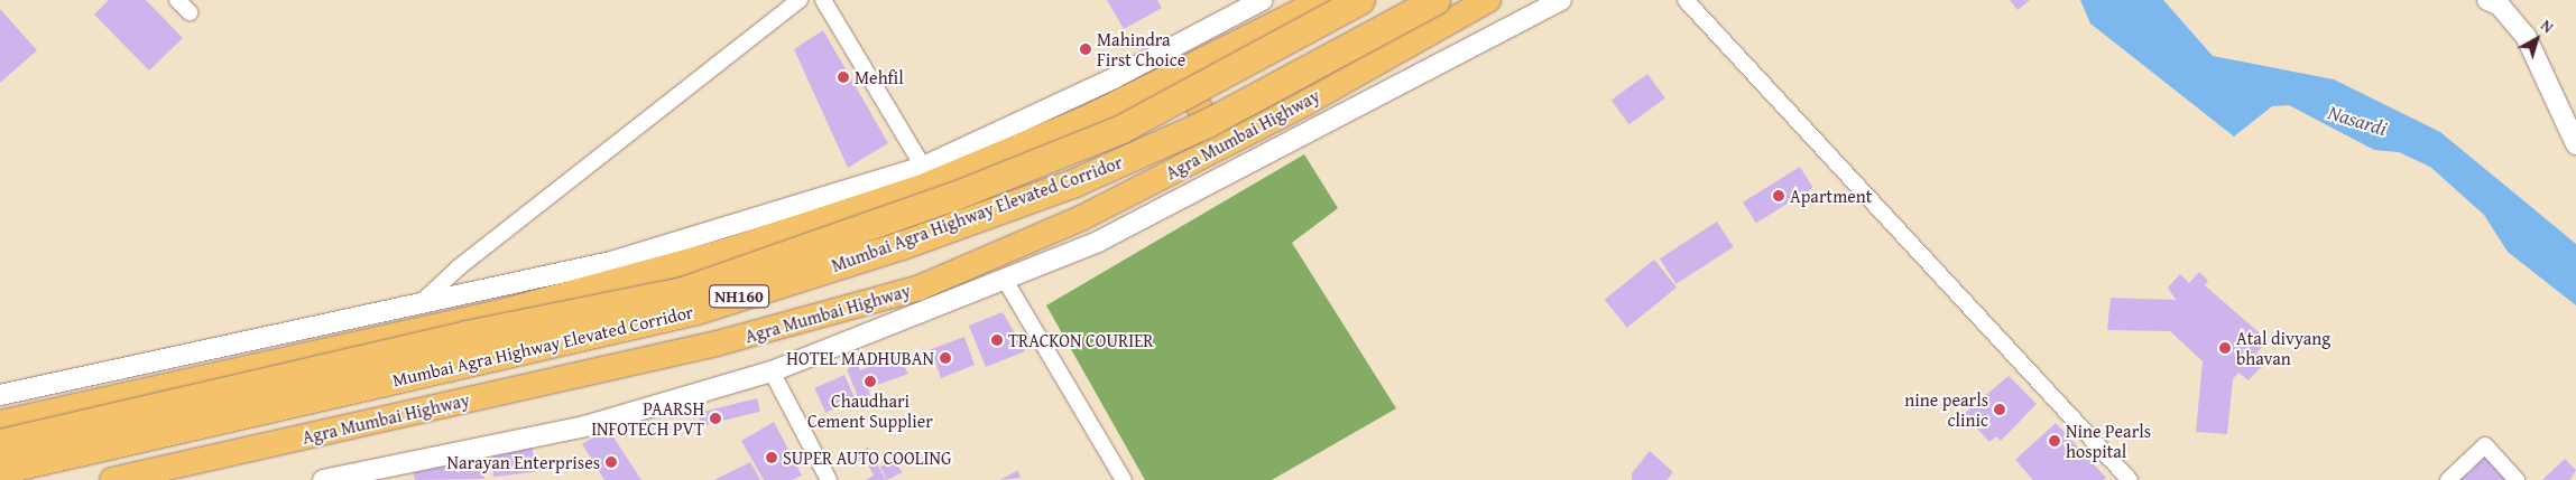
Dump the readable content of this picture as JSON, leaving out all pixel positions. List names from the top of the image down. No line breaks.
{"streets":{"highway":["Mumbai Agra Highway Elevated Corridor","NH160"],"main road":["Agra Mumbai Highway"]},"water":["Nasardi"],"places":["Mahindra First Choice","Mehfil","Apartment","TRACKON COURIER","Atal divyang bhavan","HOTEL MADHUBAN","Chaudhari Cement Supplier","nine pearls clinic","PAARSH INFOTECH PVT","Nine Pearls hospital","SUPER AUTO COOLING","Narayan Enterprises"],"north":"top right"}
